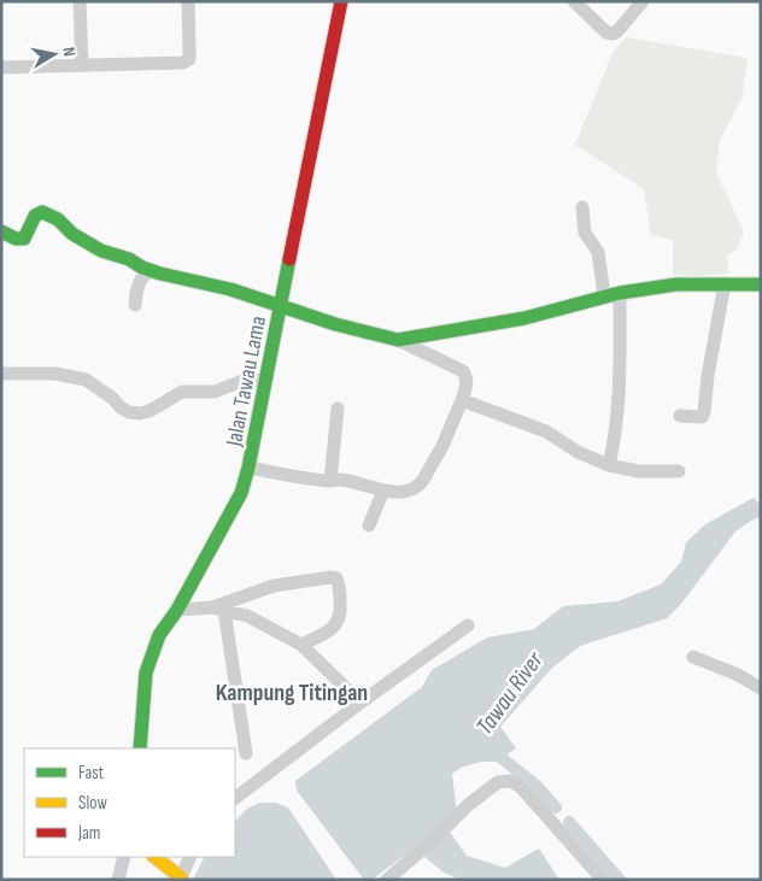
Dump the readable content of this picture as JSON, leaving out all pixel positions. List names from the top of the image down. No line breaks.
{"streets":{"street":["Jalan Tawau Lama"]},"districts":["Kampung Titingan"],"water":["Tawau River"],"legend":["Fast","Slow","Jam"],"north":"right"}
